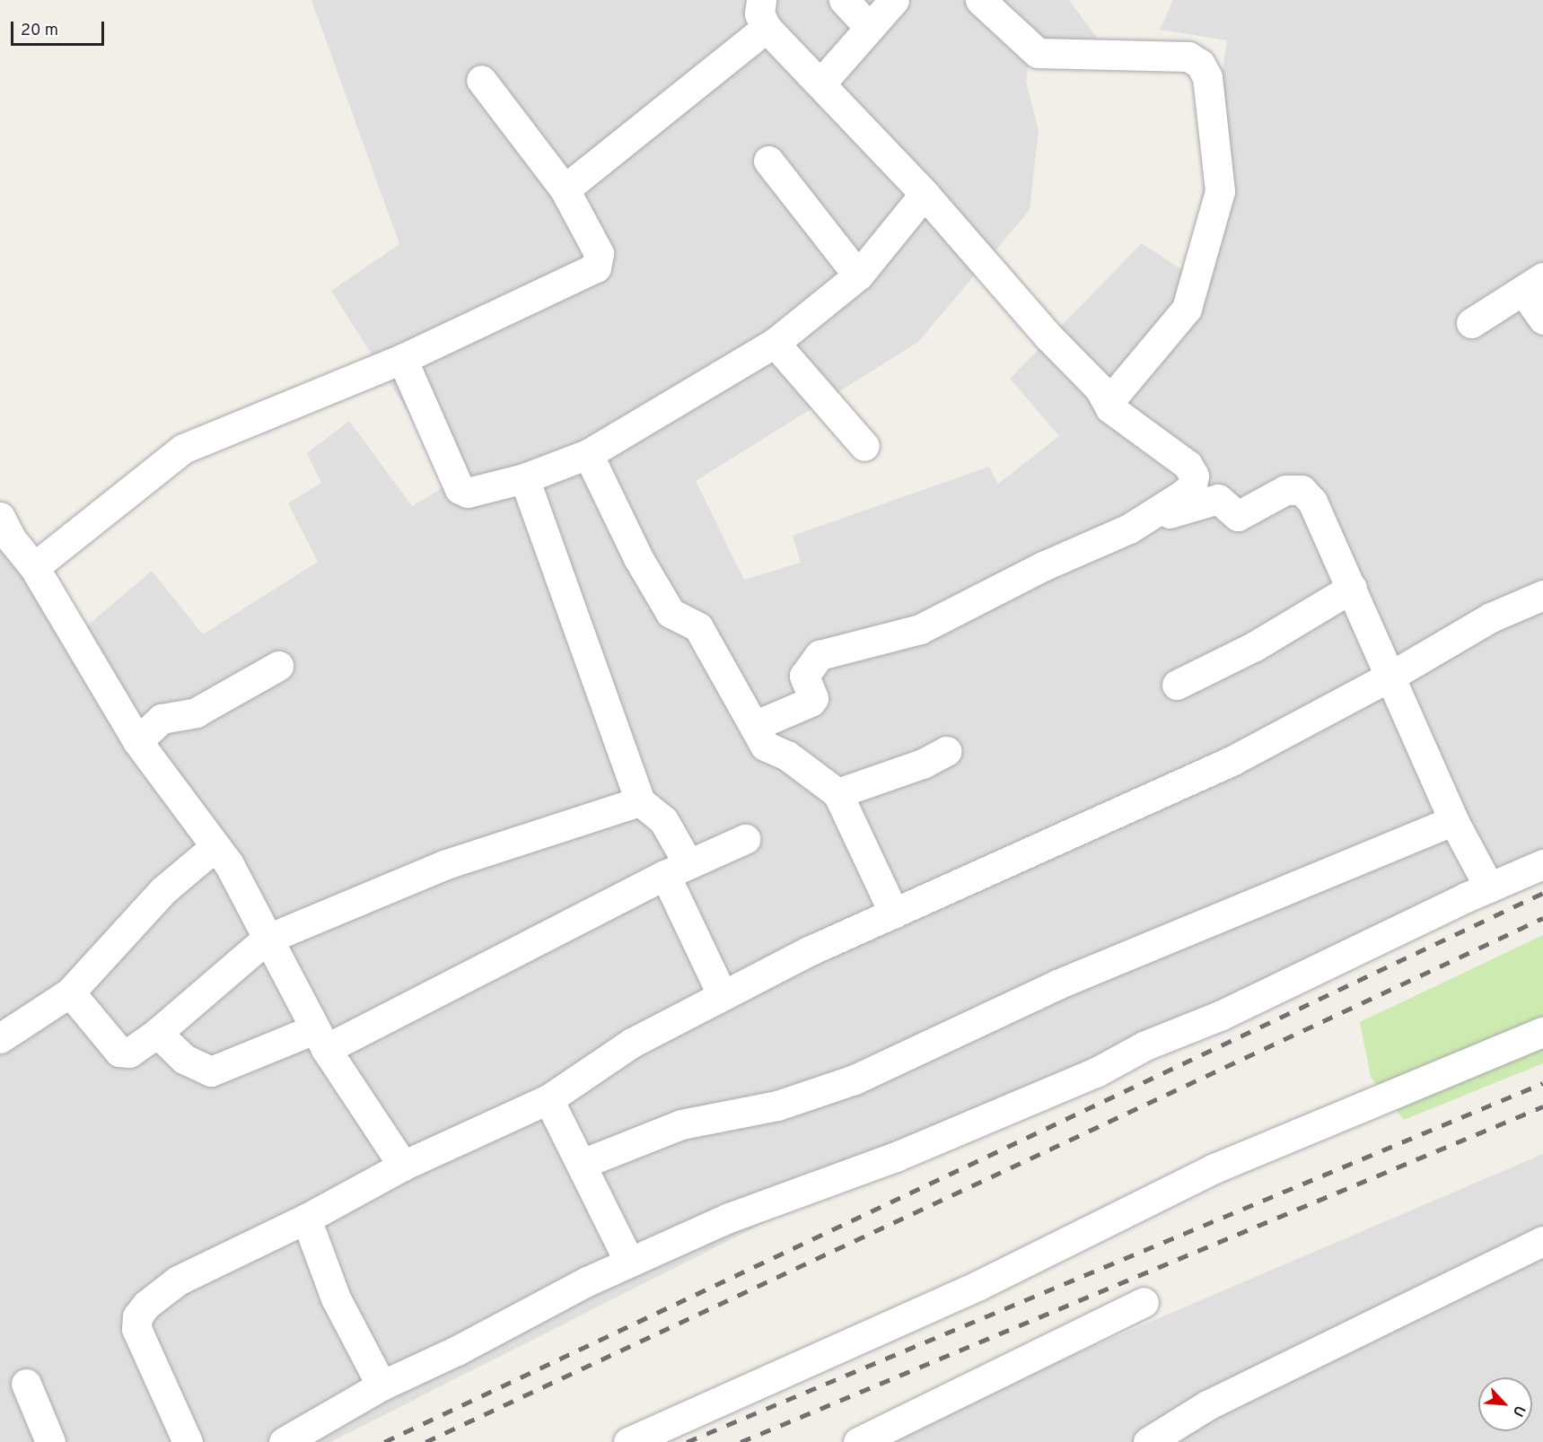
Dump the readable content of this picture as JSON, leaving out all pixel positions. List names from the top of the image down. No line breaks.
{"scale_bar":"20 m","north":"bottom right"}
